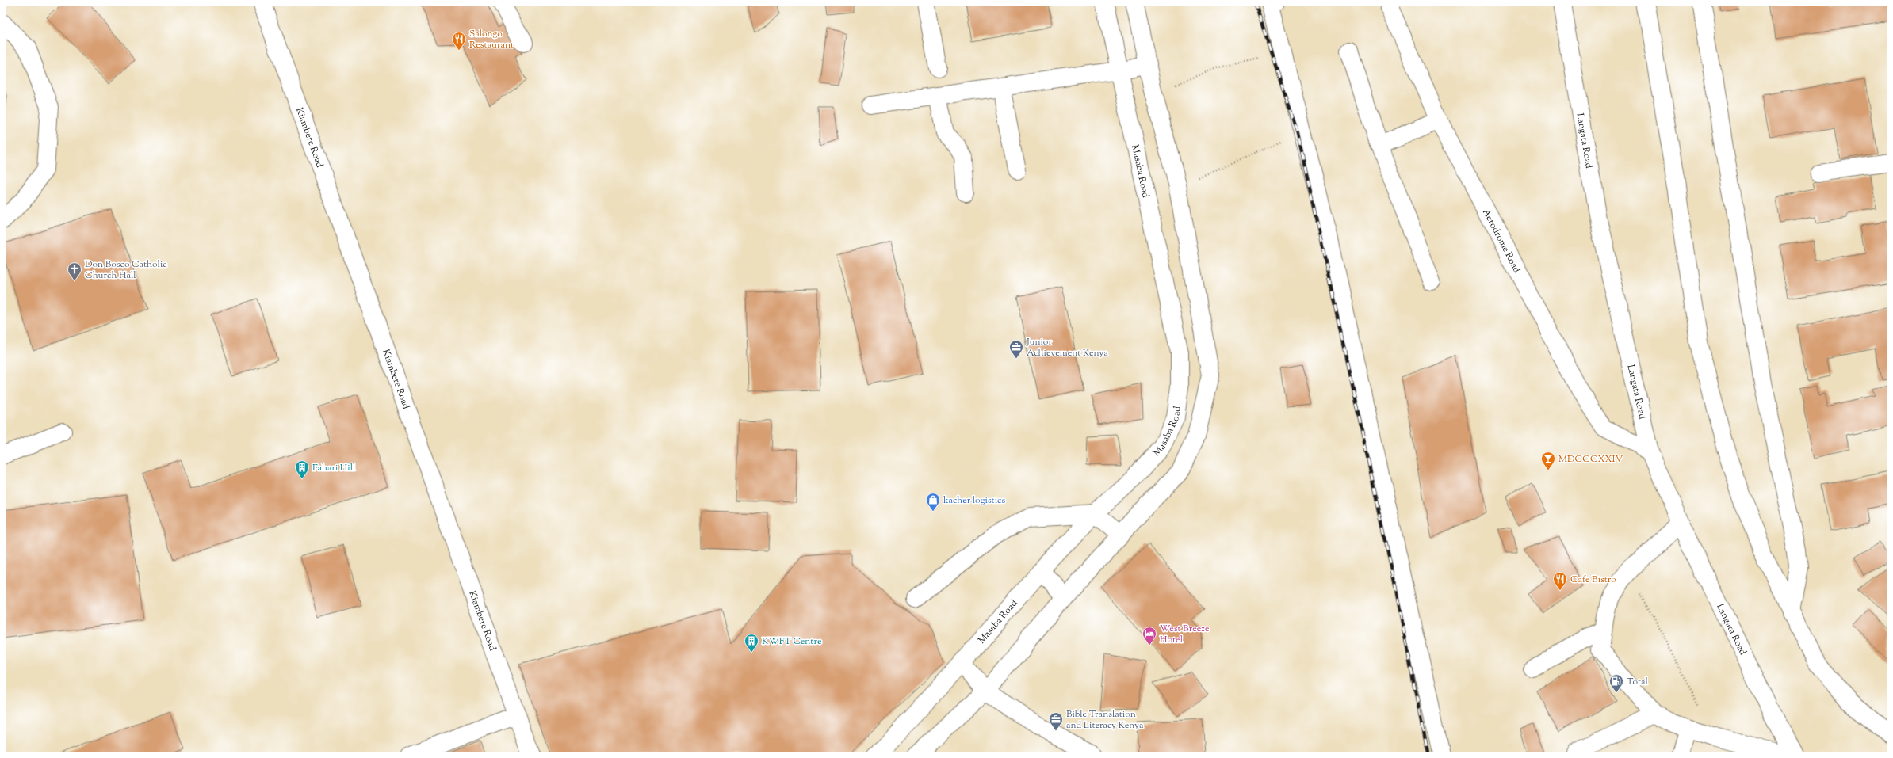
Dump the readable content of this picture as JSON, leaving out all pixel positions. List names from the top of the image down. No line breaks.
{"streets":{"street":["Kiambere Road","Langata Road","Masaba Road","Aerodrome Road"]},"crossings":[["Langata Road","Aerodrome Road"]],"places":{"restaurant":["Salongo Restaurant","Cafe Bistro"],"church":["Don Bosco Catholic Church Hall"],"office":["Junior Achievement Kenya","Bible Translation and Literacy Kenya"],"bar":["MDCCCXXIV"],"building":["Fahari Hill","KWFT Centre"],"shop":["kacher logistics"],"hotel":["West Breeze Hotel"],"fuel station":["Total"]}}
